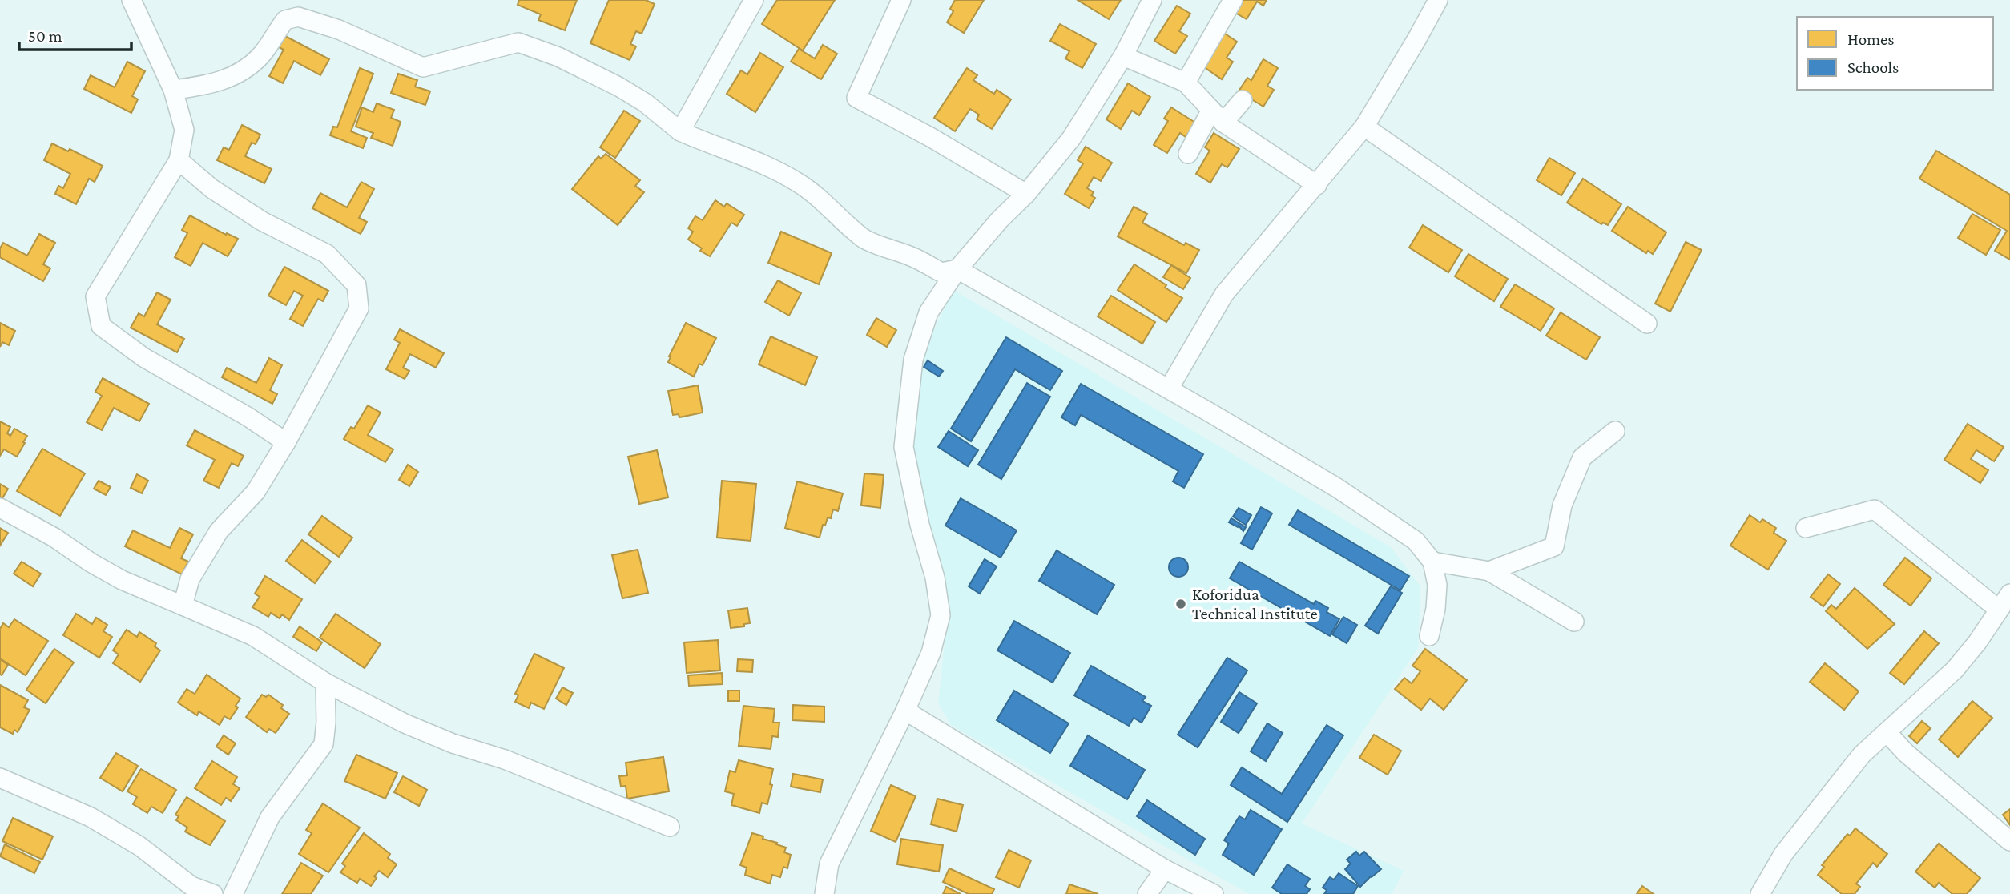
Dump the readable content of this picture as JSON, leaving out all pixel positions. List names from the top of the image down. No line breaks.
{"places":["Koforidua Technical Institute"],"legend":["Homes","Schools"],"scale_bar":"50 m"}
